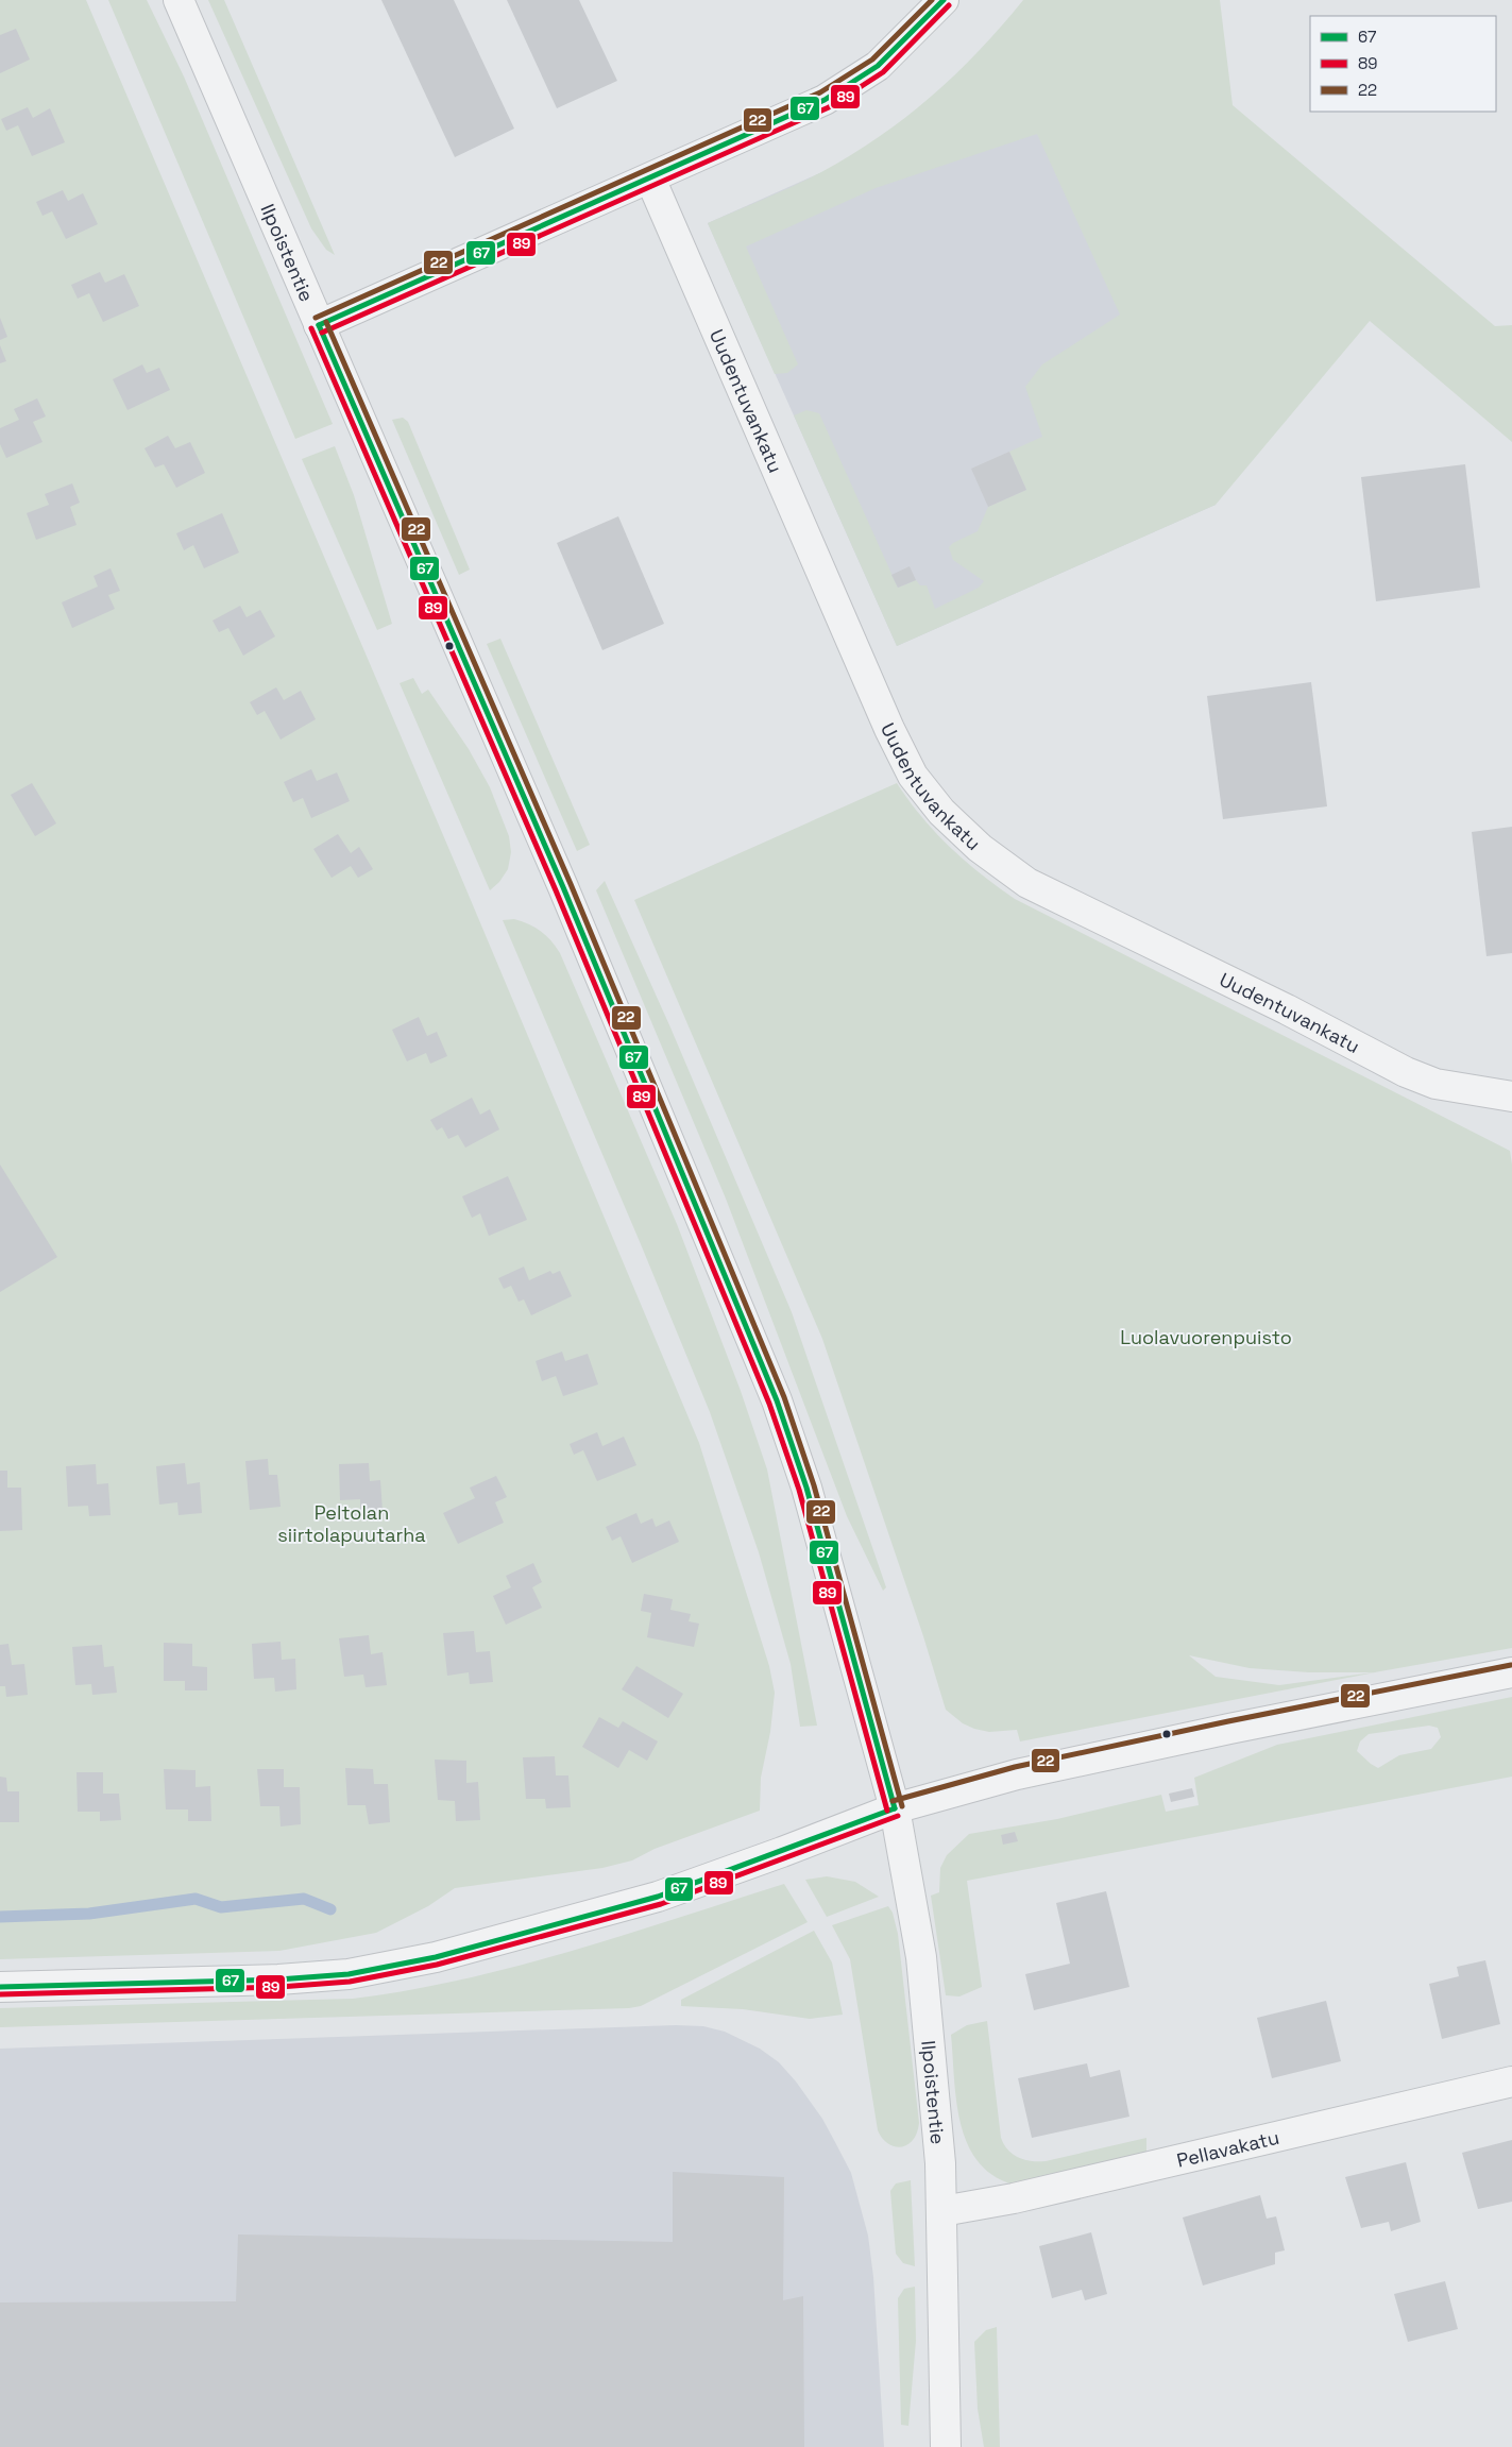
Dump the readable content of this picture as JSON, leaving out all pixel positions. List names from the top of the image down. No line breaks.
{"streets":{"street":["Ilpoistentie","Uudentuvankatu","Pellavakatu"]},"crossings":[["Ilpoistentie","Pellavakatu"]],"parks":["Luolavuorenpuisto","Peltolan siirtolapuutarha"],"lines":["transit line 67","transit line 22","transit line 89"],"legend":["67","89","22"]}
